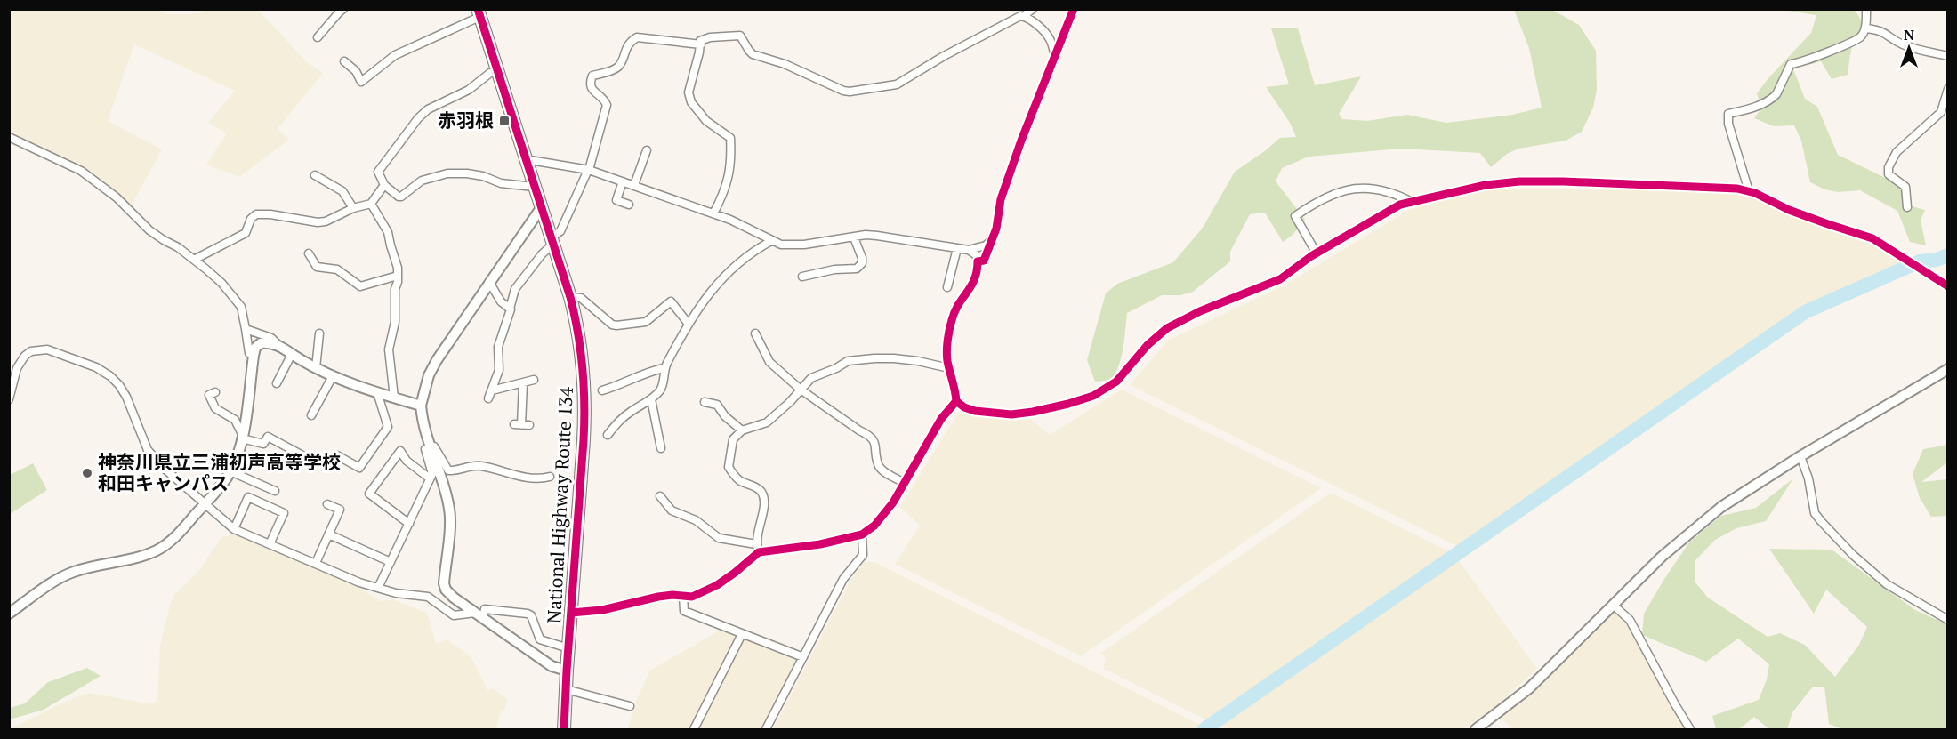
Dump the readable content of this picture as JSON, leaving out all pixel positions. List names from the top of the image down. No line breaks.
{"streets":{"highway":["National Highway Route 134"]},"places":{"transit":["赤羽根"],"other":["神奈川県立三浦初声高等学校 和田キャンパス"]},"north":"top"}
